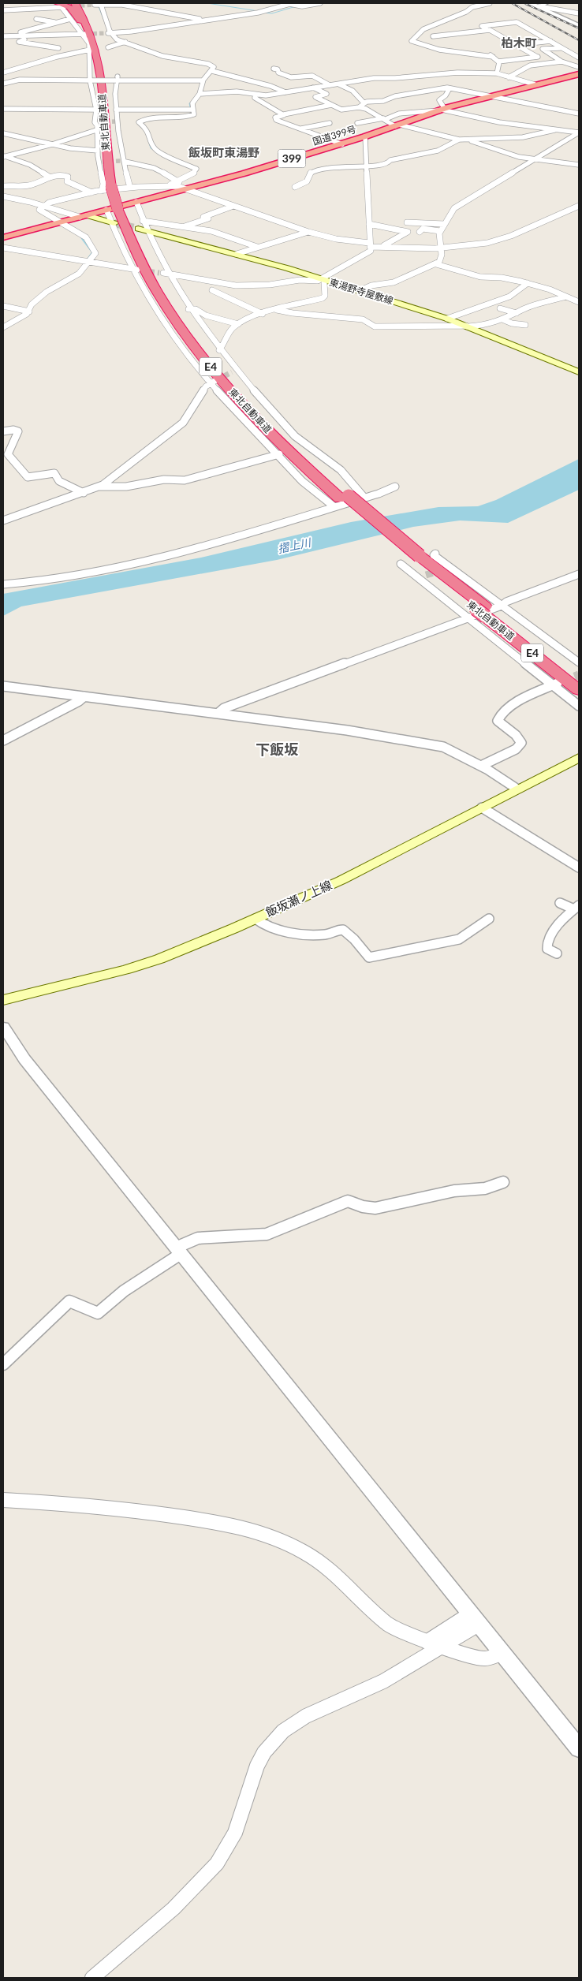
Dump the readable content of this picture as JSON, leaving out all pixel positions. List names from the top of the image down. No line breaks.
{"streets":{"highway":["東北自動車道","国道399号","399","E4"],"main road":["東湯野寺屋敷線","飯坂瀬ノ上線"]},"crossings":[["東北自動車道","国道399号"]],"districts":["柏木町","飯坂町東湯野","下飯坂"],"water":["摺上川"]}
